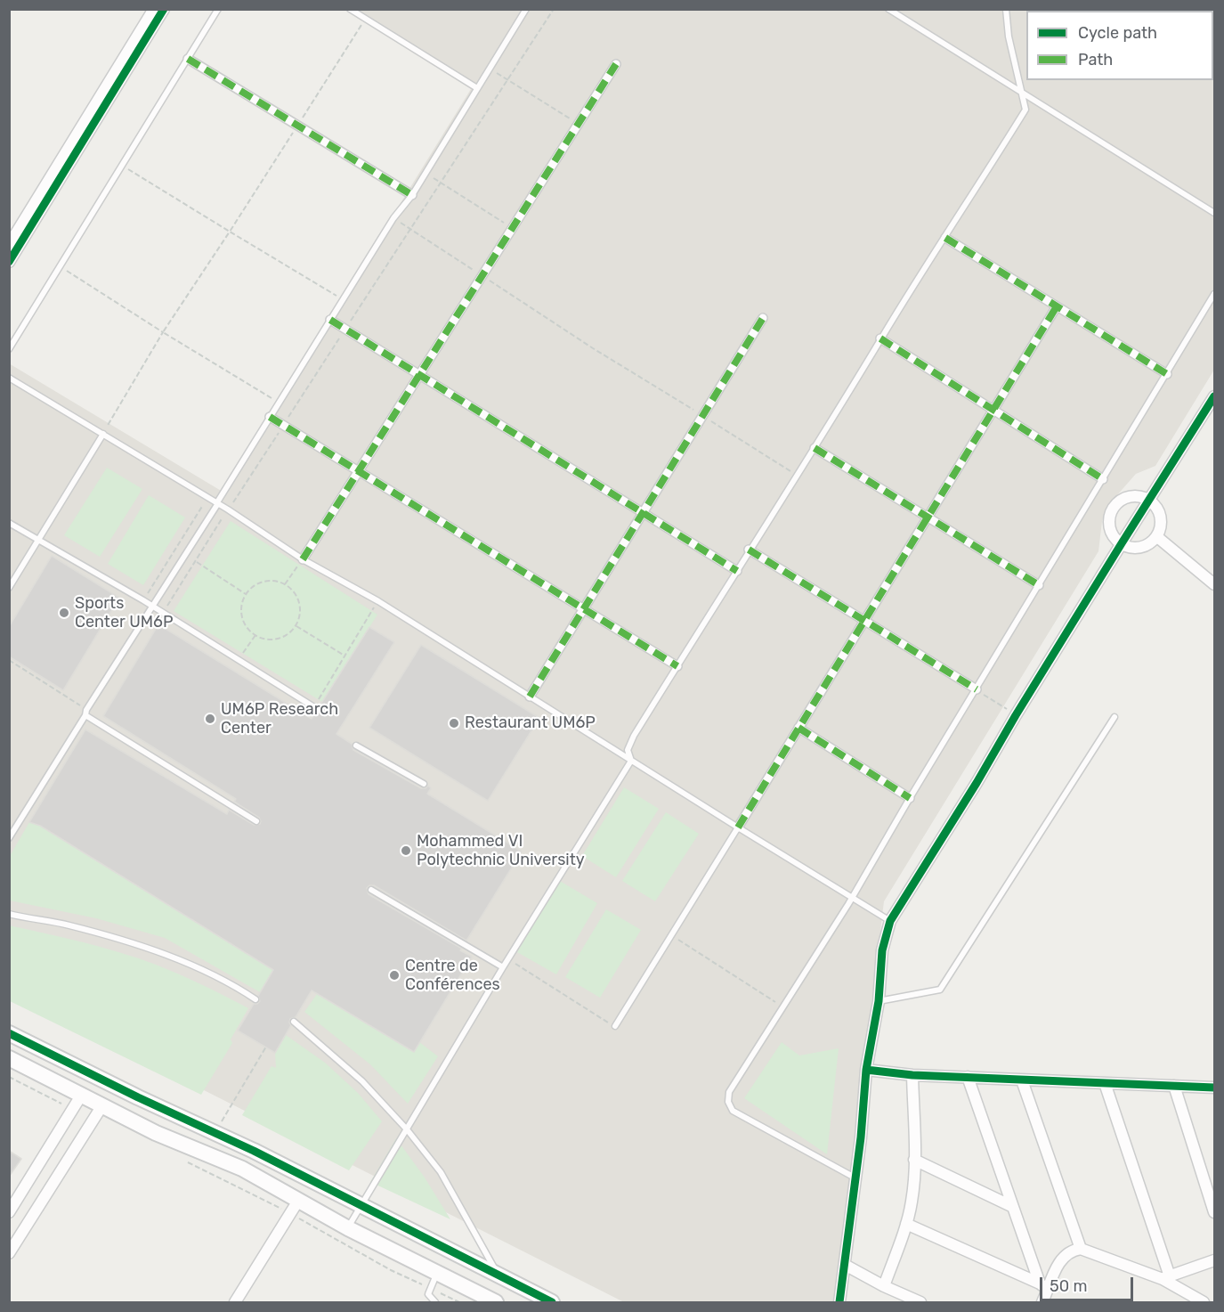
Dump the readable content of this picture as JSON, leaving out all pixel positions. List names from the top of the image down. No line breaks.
{"places":["Sports Center UM6P","UM6P Research Center","Restaurant UM6P","Mohammed VI Polytechnic University","Centre de Conférences"],"legend":["Cycle path","Path"],"scale_bar":"50 m"}
